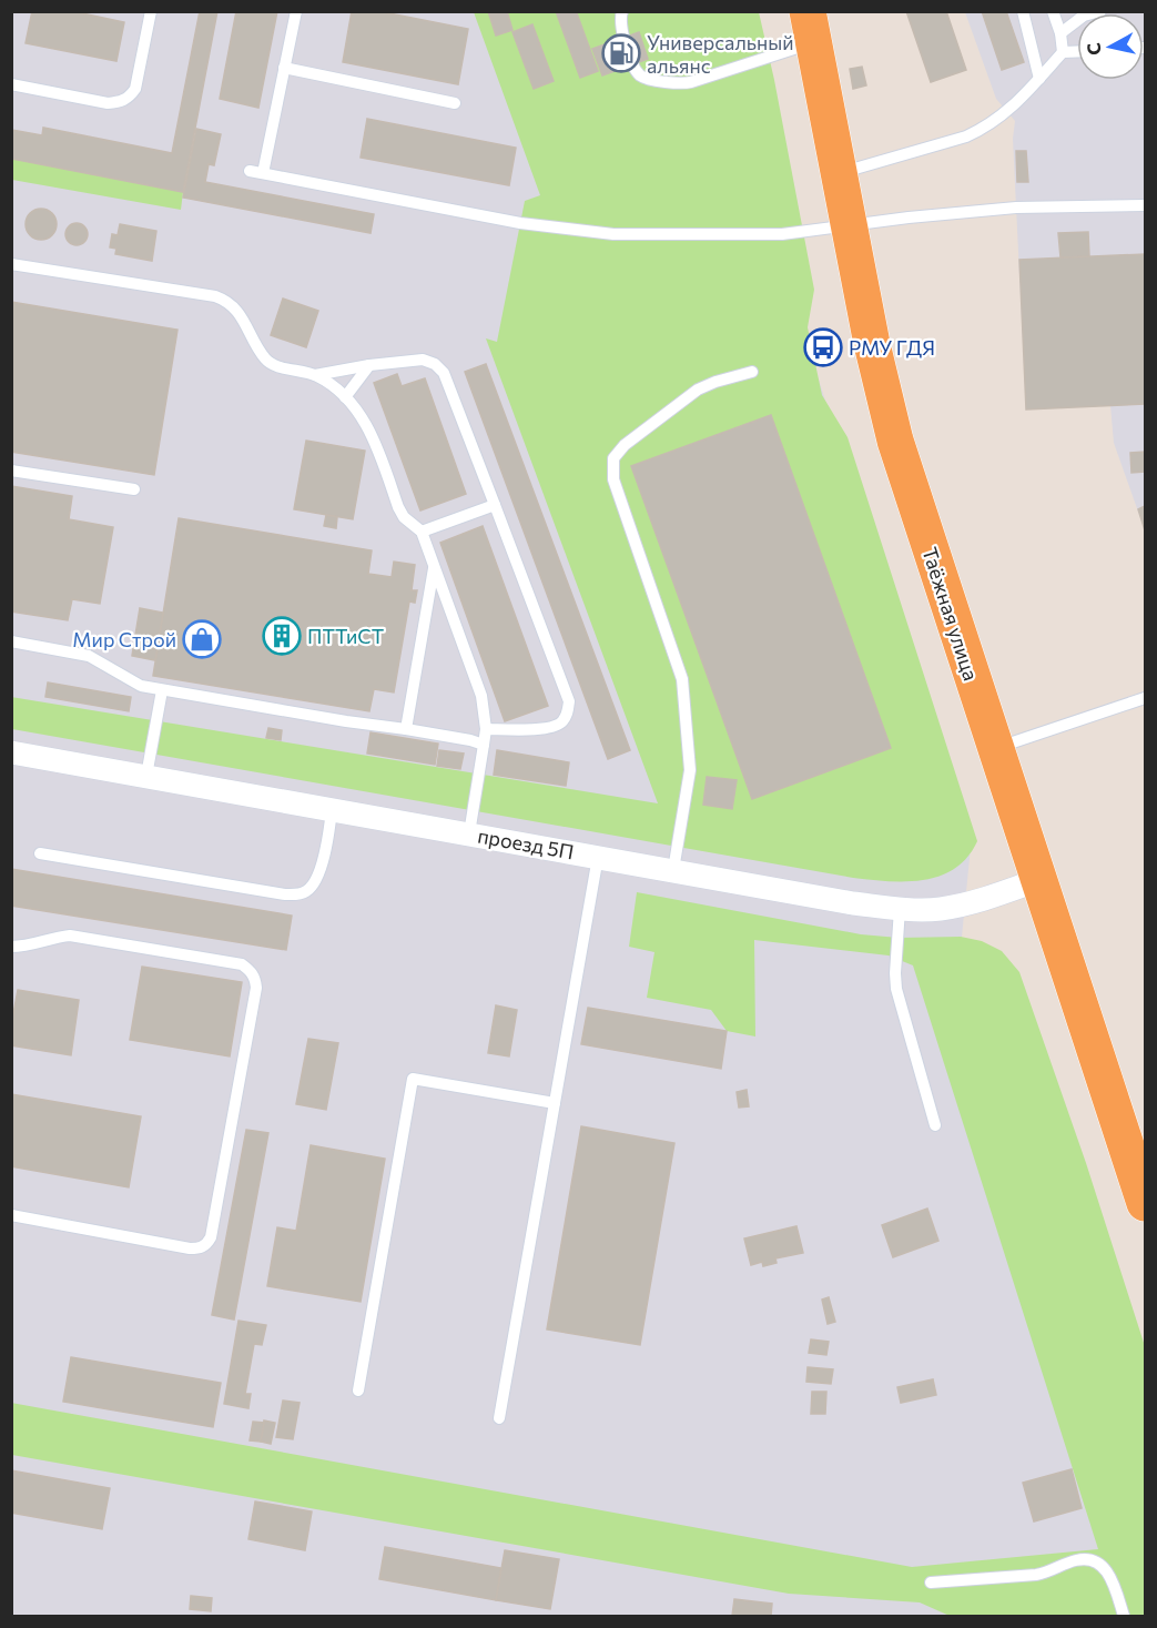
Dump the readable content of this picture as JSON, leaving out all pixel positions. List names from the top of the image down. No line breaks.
{"streets":{"highway":["Таёжная улица"],"street":["проезд 5П"]},"crossings":[["Таёжная улица","проезд 5П"]],"places":{"fuel station":["Универсальный альянс"],"bus stop":["РМУ ГДЯ"],"building":["ПТТиСТ"],"shop":["Мир Строй"]},"north":"left"}
